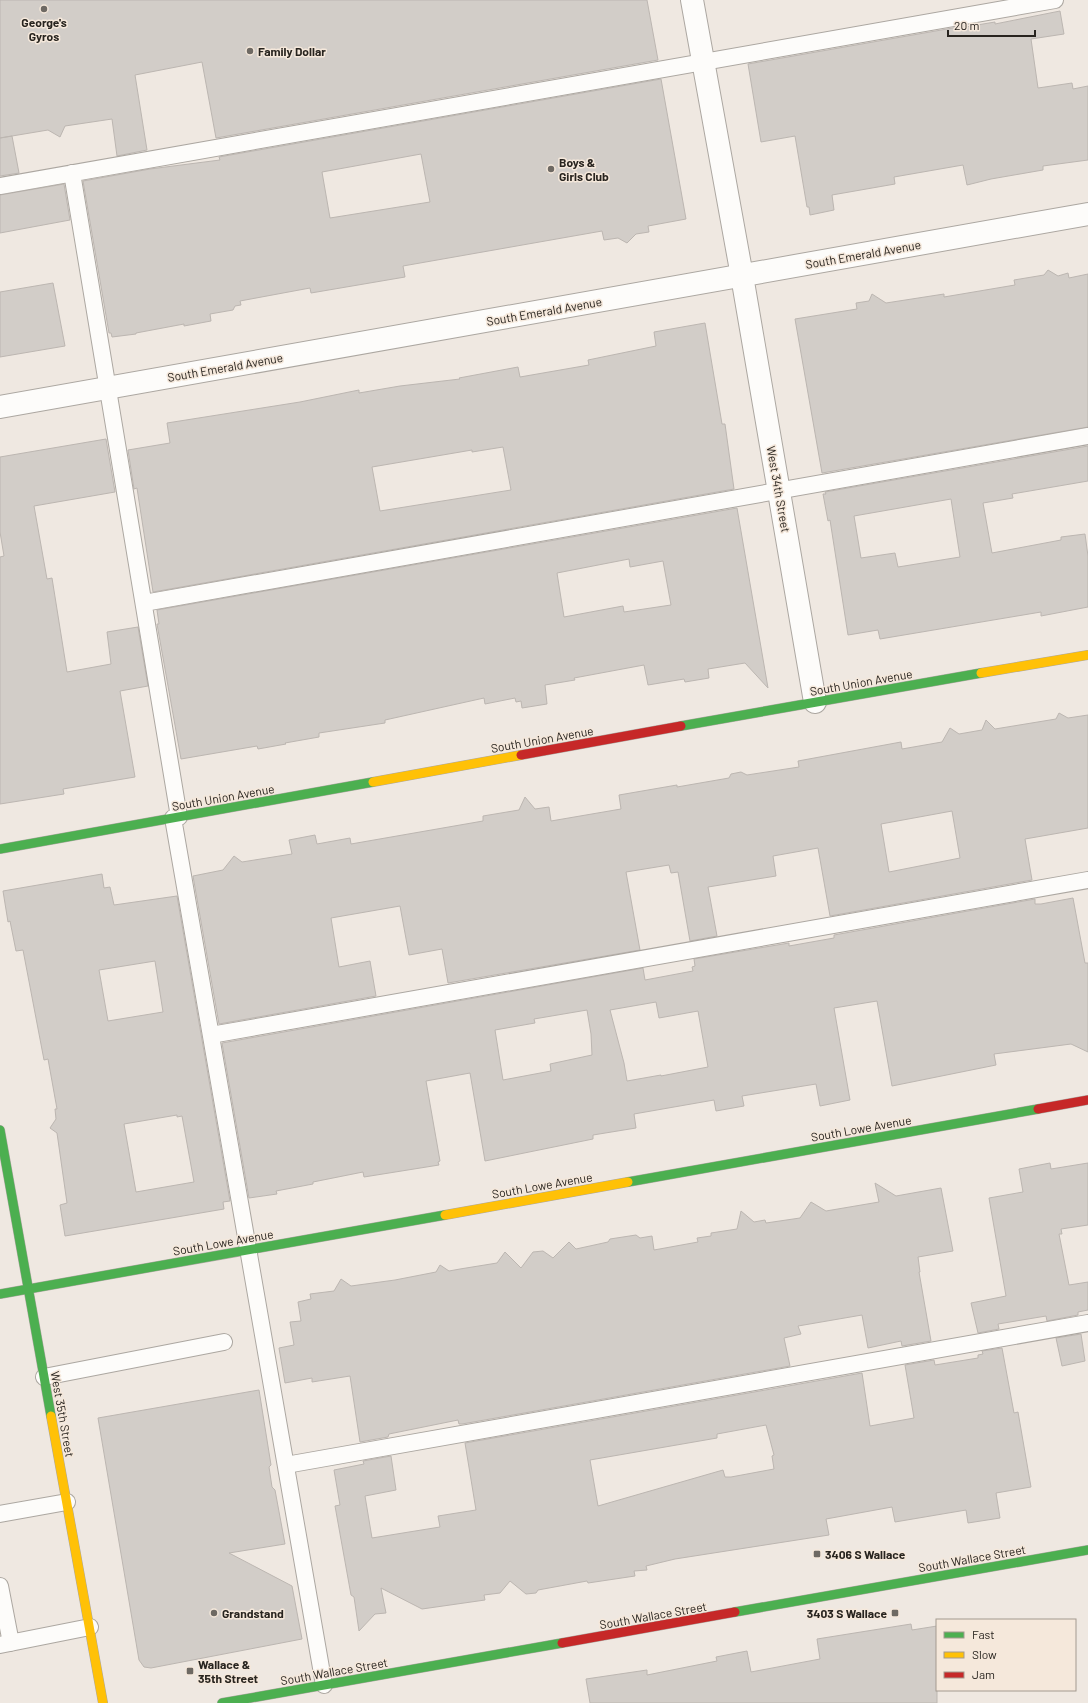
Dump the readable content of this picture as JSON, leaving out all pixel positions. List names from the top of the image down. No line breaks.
{"streets":{"street":["South Emerald Avenue","West 34th Street","South Union Avenue","South Lowe Avenue","West 35th Street","South Wallace Street"]},"crossings":[["South Emerald Avenue","West 34th Street"],["West 34th Street","South Union Avenue"],["South Lowe Avenue","West 35th Street"]],"places":{"other":["George's Gyros","Family Dollar","Boys & Girls Club","Grandstand"],"transit":["3406 S Wallace","3403 S Wallace","Wallace & 35th Street"]},"legend":["Fast","Slow","Jam"],"scale_bar":"20 m"}
